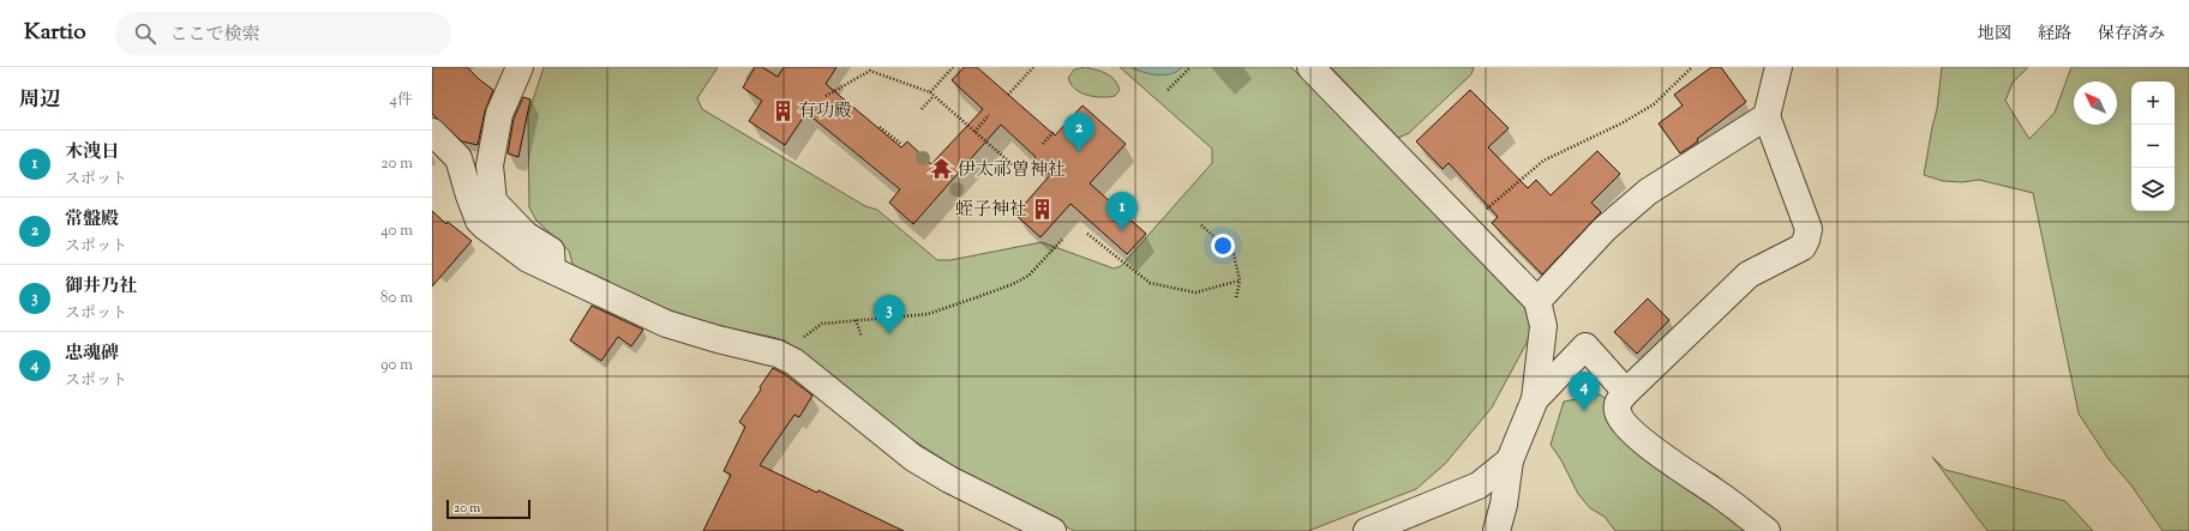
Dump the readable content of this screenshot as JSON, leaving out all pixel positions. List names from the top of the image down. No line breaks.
{"places":{"building":["有功殿","蛭子神社"],"temple":["伊太祁曽神社"]},"scale_bar":"20 m","north":"top left","page":{"header":"Kartio","search":"ここで検索","nav":["地図","経路","保存済み"],"heading":["周辺","4件"],"map_buttons":["+","−"],"pins":["2","1","3","4"],"list":[{"mark":"1","name":"木洩日","note":"スポット","value":"20 m"},{"mark":"2","name":"常盤殿","note":"スポット","value":"40 m"},{"mark":"3","name":"御井乃社","note":"スポット","value":"80 m"},{"mark":"4","name":"忠魂碑","note":"スポット","value":"90 m"}],"scale":"20 m"}}
